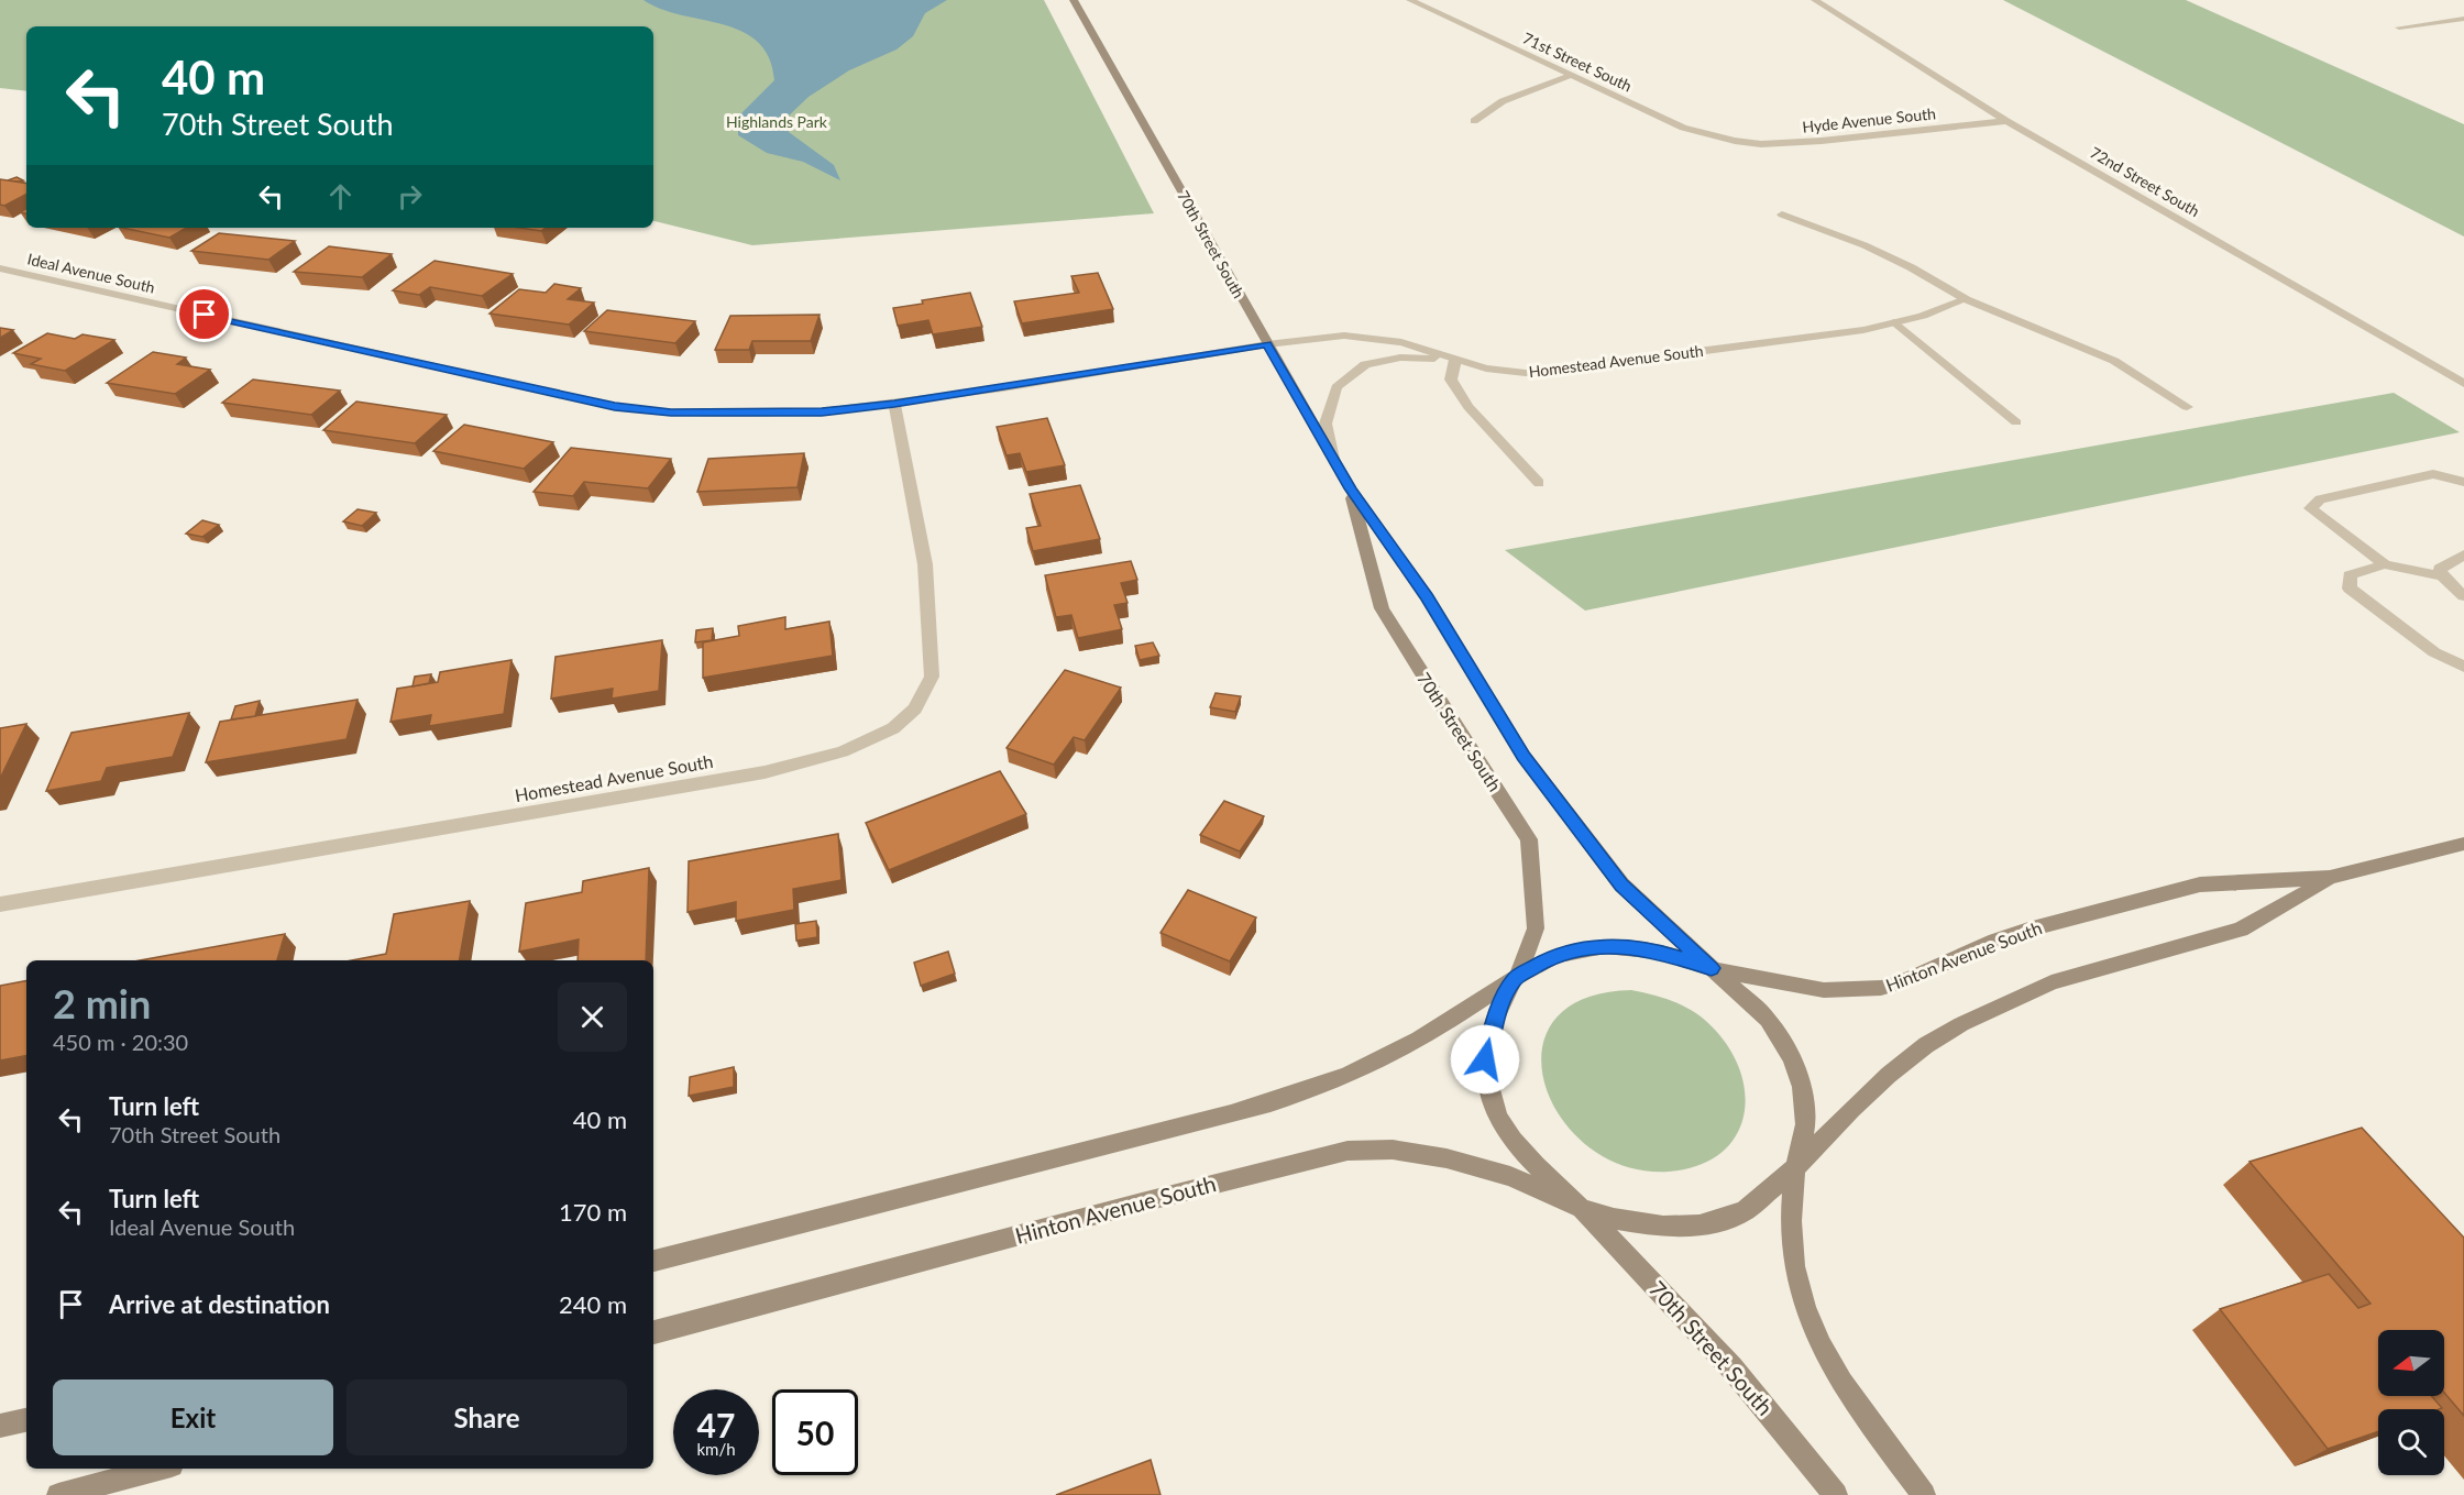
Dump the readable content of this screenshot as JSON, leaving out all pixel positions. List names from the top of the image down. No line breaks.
{"streets":{"main road":["70th Street South","Hinton Avenue South"],"street":["71st Street South","Hyde Avenue South","72nd Street South","Ideal Avenue South","Homestead Avenue South"]},"crossings":[["71st Street South","Hyde Avenue South"],["Hyde Avenue South","72nd Street South"],["70th Street South","Ideal Avenue South"],["70th Street South","Homestead Avenue South"],["70th Street South","Hinton Avenue South"],["Ideal Avenue South","Homestead Avenue South"]],"parks":["Highlands Park"],"north":"left","page":{"turn":["40 m","70th Street South"],"heading":["2 min","450 m · 20:30"],"list":[{"name":"Turn left","note":"70th Street South","value":"40 m"},{"name":"Turn left","note":"Ideal Avenue South","value":"170 m"},{"name":"Arrive at destination","value":"240 m"}],"buttons":["Exit","Share"],"speed":"47 km/h","limit":"50"}}
